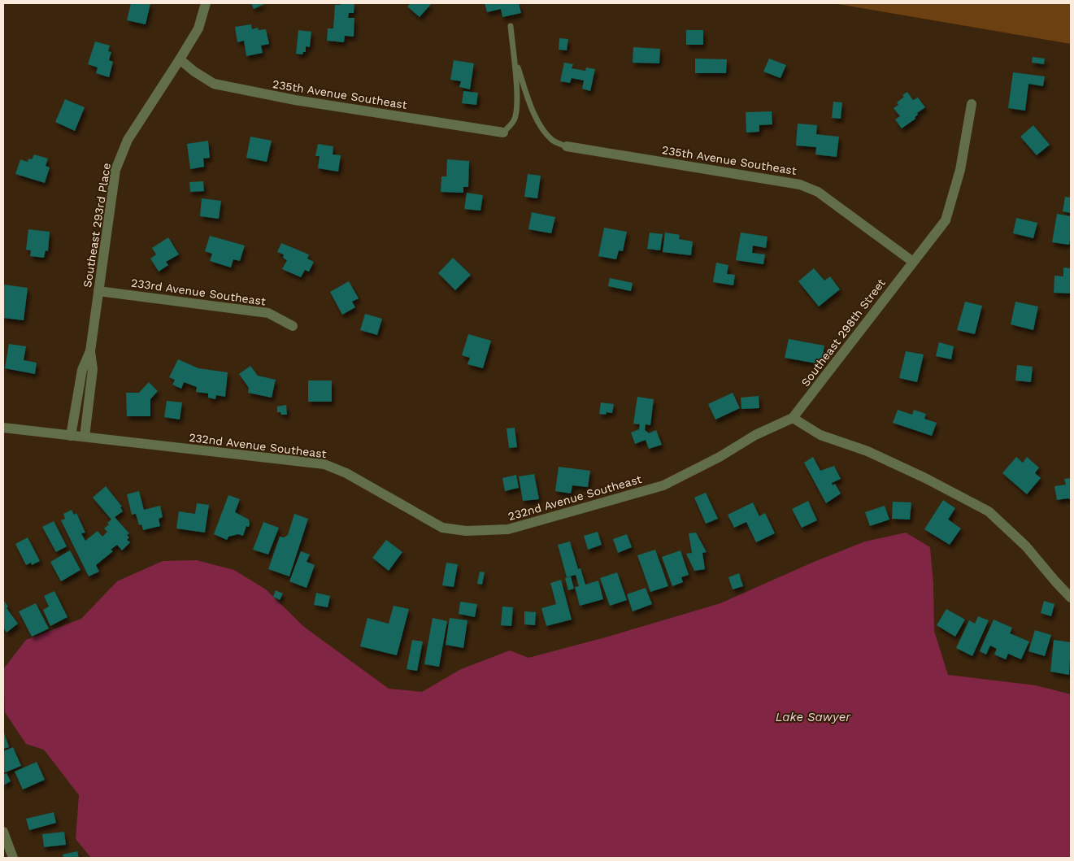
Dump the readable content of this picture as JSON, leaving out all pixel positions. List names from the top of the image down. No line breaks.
{"streets":{"street":["235th Avenue Southeast","Southeast 293rd Place","233rd Avenue Southeast","Southeast 298th Street","232nd Avenue Southeast"]},"crossings":[["235th Avenue Southeast","Southeast 293rd Place"],["235th Avenue Southeast","Southeast 298th Street"],["Southeast 293rd Place","233rd Avenue Southeast"],["Southeast 293rd Place","232nd Avenue Southeast"],["Southeast 298th Street","232nd Avenue Southeast"]],"water":["Lake Sawyer"]}
